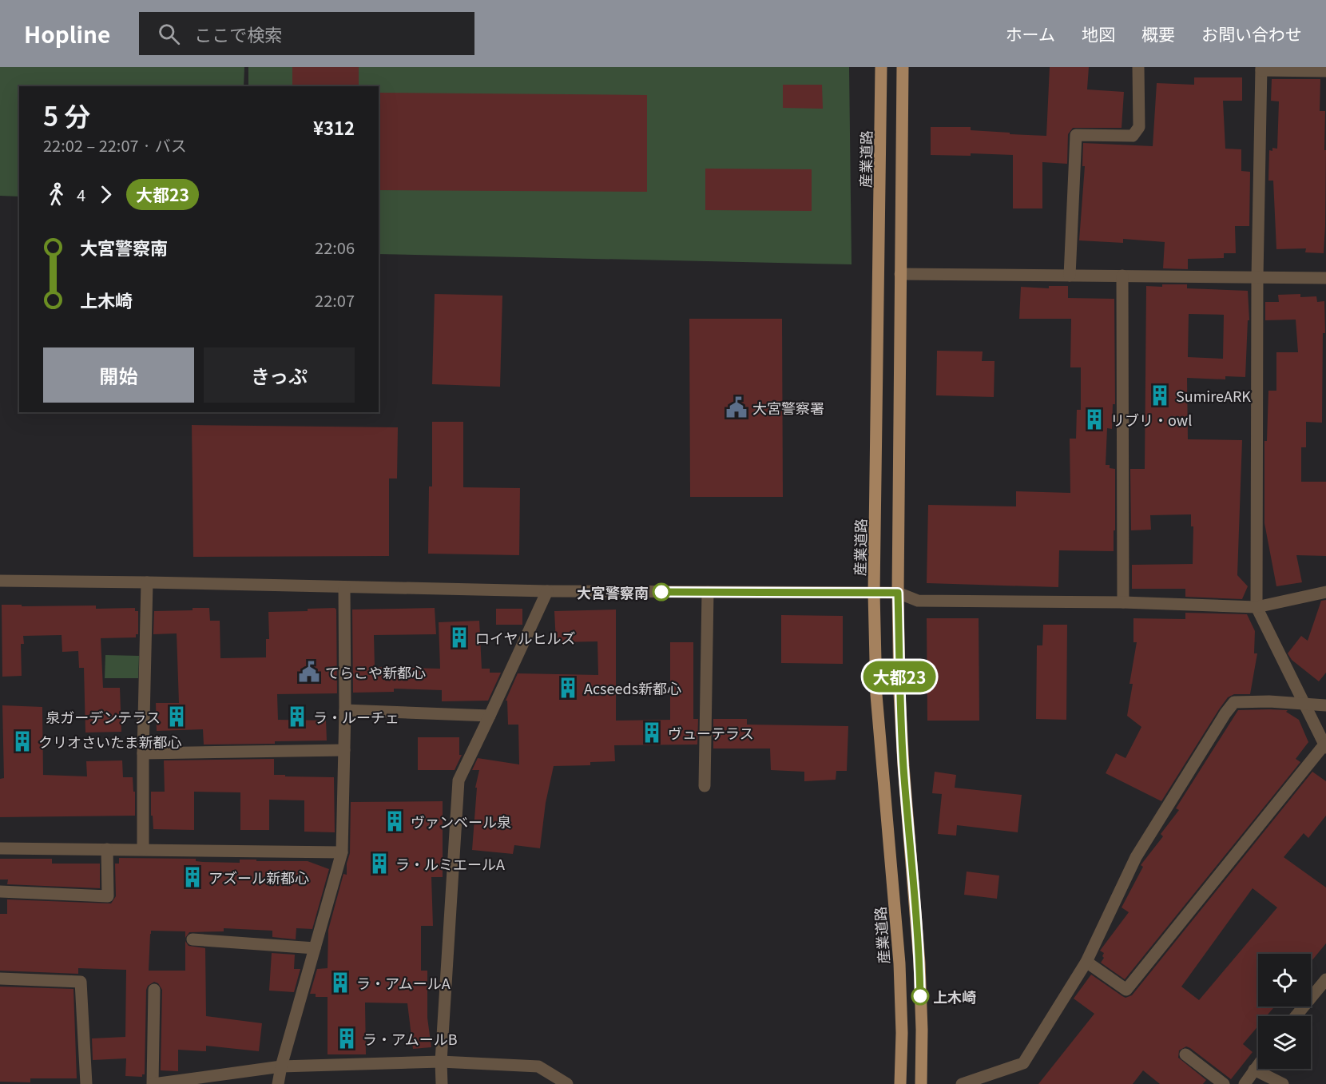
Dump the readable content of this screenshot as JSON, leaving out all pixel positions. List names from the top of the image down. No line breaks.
{"streets":{"main road":["産業道路"]},"places":{"building":["SumireARK","リブリ・owl","ロイヤルヒルズ","Acseeds新都心","泉ガーデンテラス","ラ・ルーチェ","ヴューテラス","クリオさいたま新都心","ヴァンベール泉","ラ・ルミエールA","アズール新都心","ラ・アムールA","ラ・アムールB"],"public building":["大宮警察署","てらこや新都心"],"other":["大宮警察南","上木崎"]},"lines":["bus line 大都23"],"page":{"header":"Hopline","search":"ここで検索","nav":["ホーム","地図","概要","お問い合わせ"],"on_map":"大都23","heading":["5 分","22:02 – 22:07 · バス","¥312"],"legs":["4","大都23"],"list":[{"name":"大宮警察南","value":"22:06"},{"name":"上木崎","value":"22:07"}],"buttons":["開始","きっぷ"]}}
